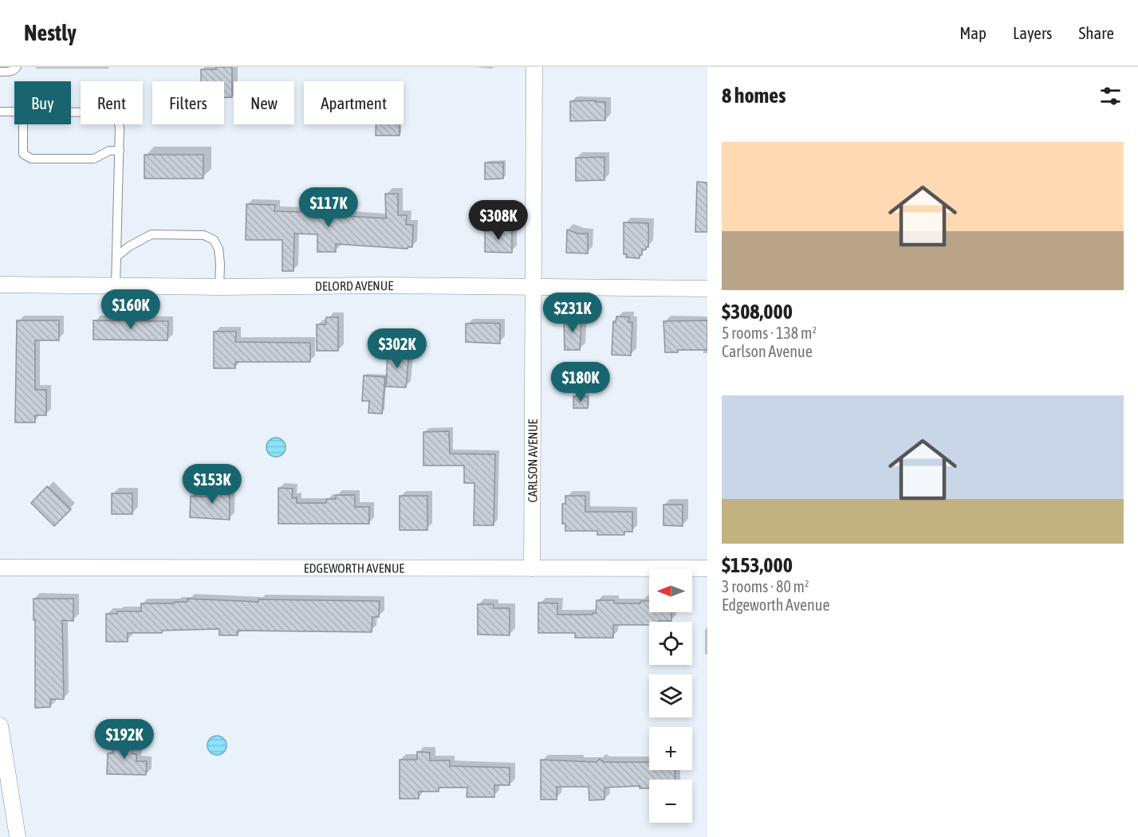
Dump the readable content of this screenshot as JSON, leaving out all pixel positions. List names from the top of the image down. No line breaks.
{"streets":{"street":["DELORD AVENUE","CARLSON AVENUE","EDGEWORTH AVENUE"]},"crossings":[["DELORD AVENUE","CARLSON AVENUE"],["CARLSON AVENUE","EDGEWORTH AVENUE"]],"north":"left","page":{"header":"Nestly","nav":["Map","Layers","Share"],"heading":"8 homes","chip":["Buy","Rent","Filters","New","Apartment"],"list":[{"name":"$308,000","note":"5 rooms · 138 m² · Carlson Avenue"},{"name":"$153,000","note":"3 rooms · 80 m² · Edgeworth Avenue"}],"price":["$117K","$308K","$160K","$231K","$302K","$180K","$153K","$192K"],"map_buttons":["+","−"]}}
